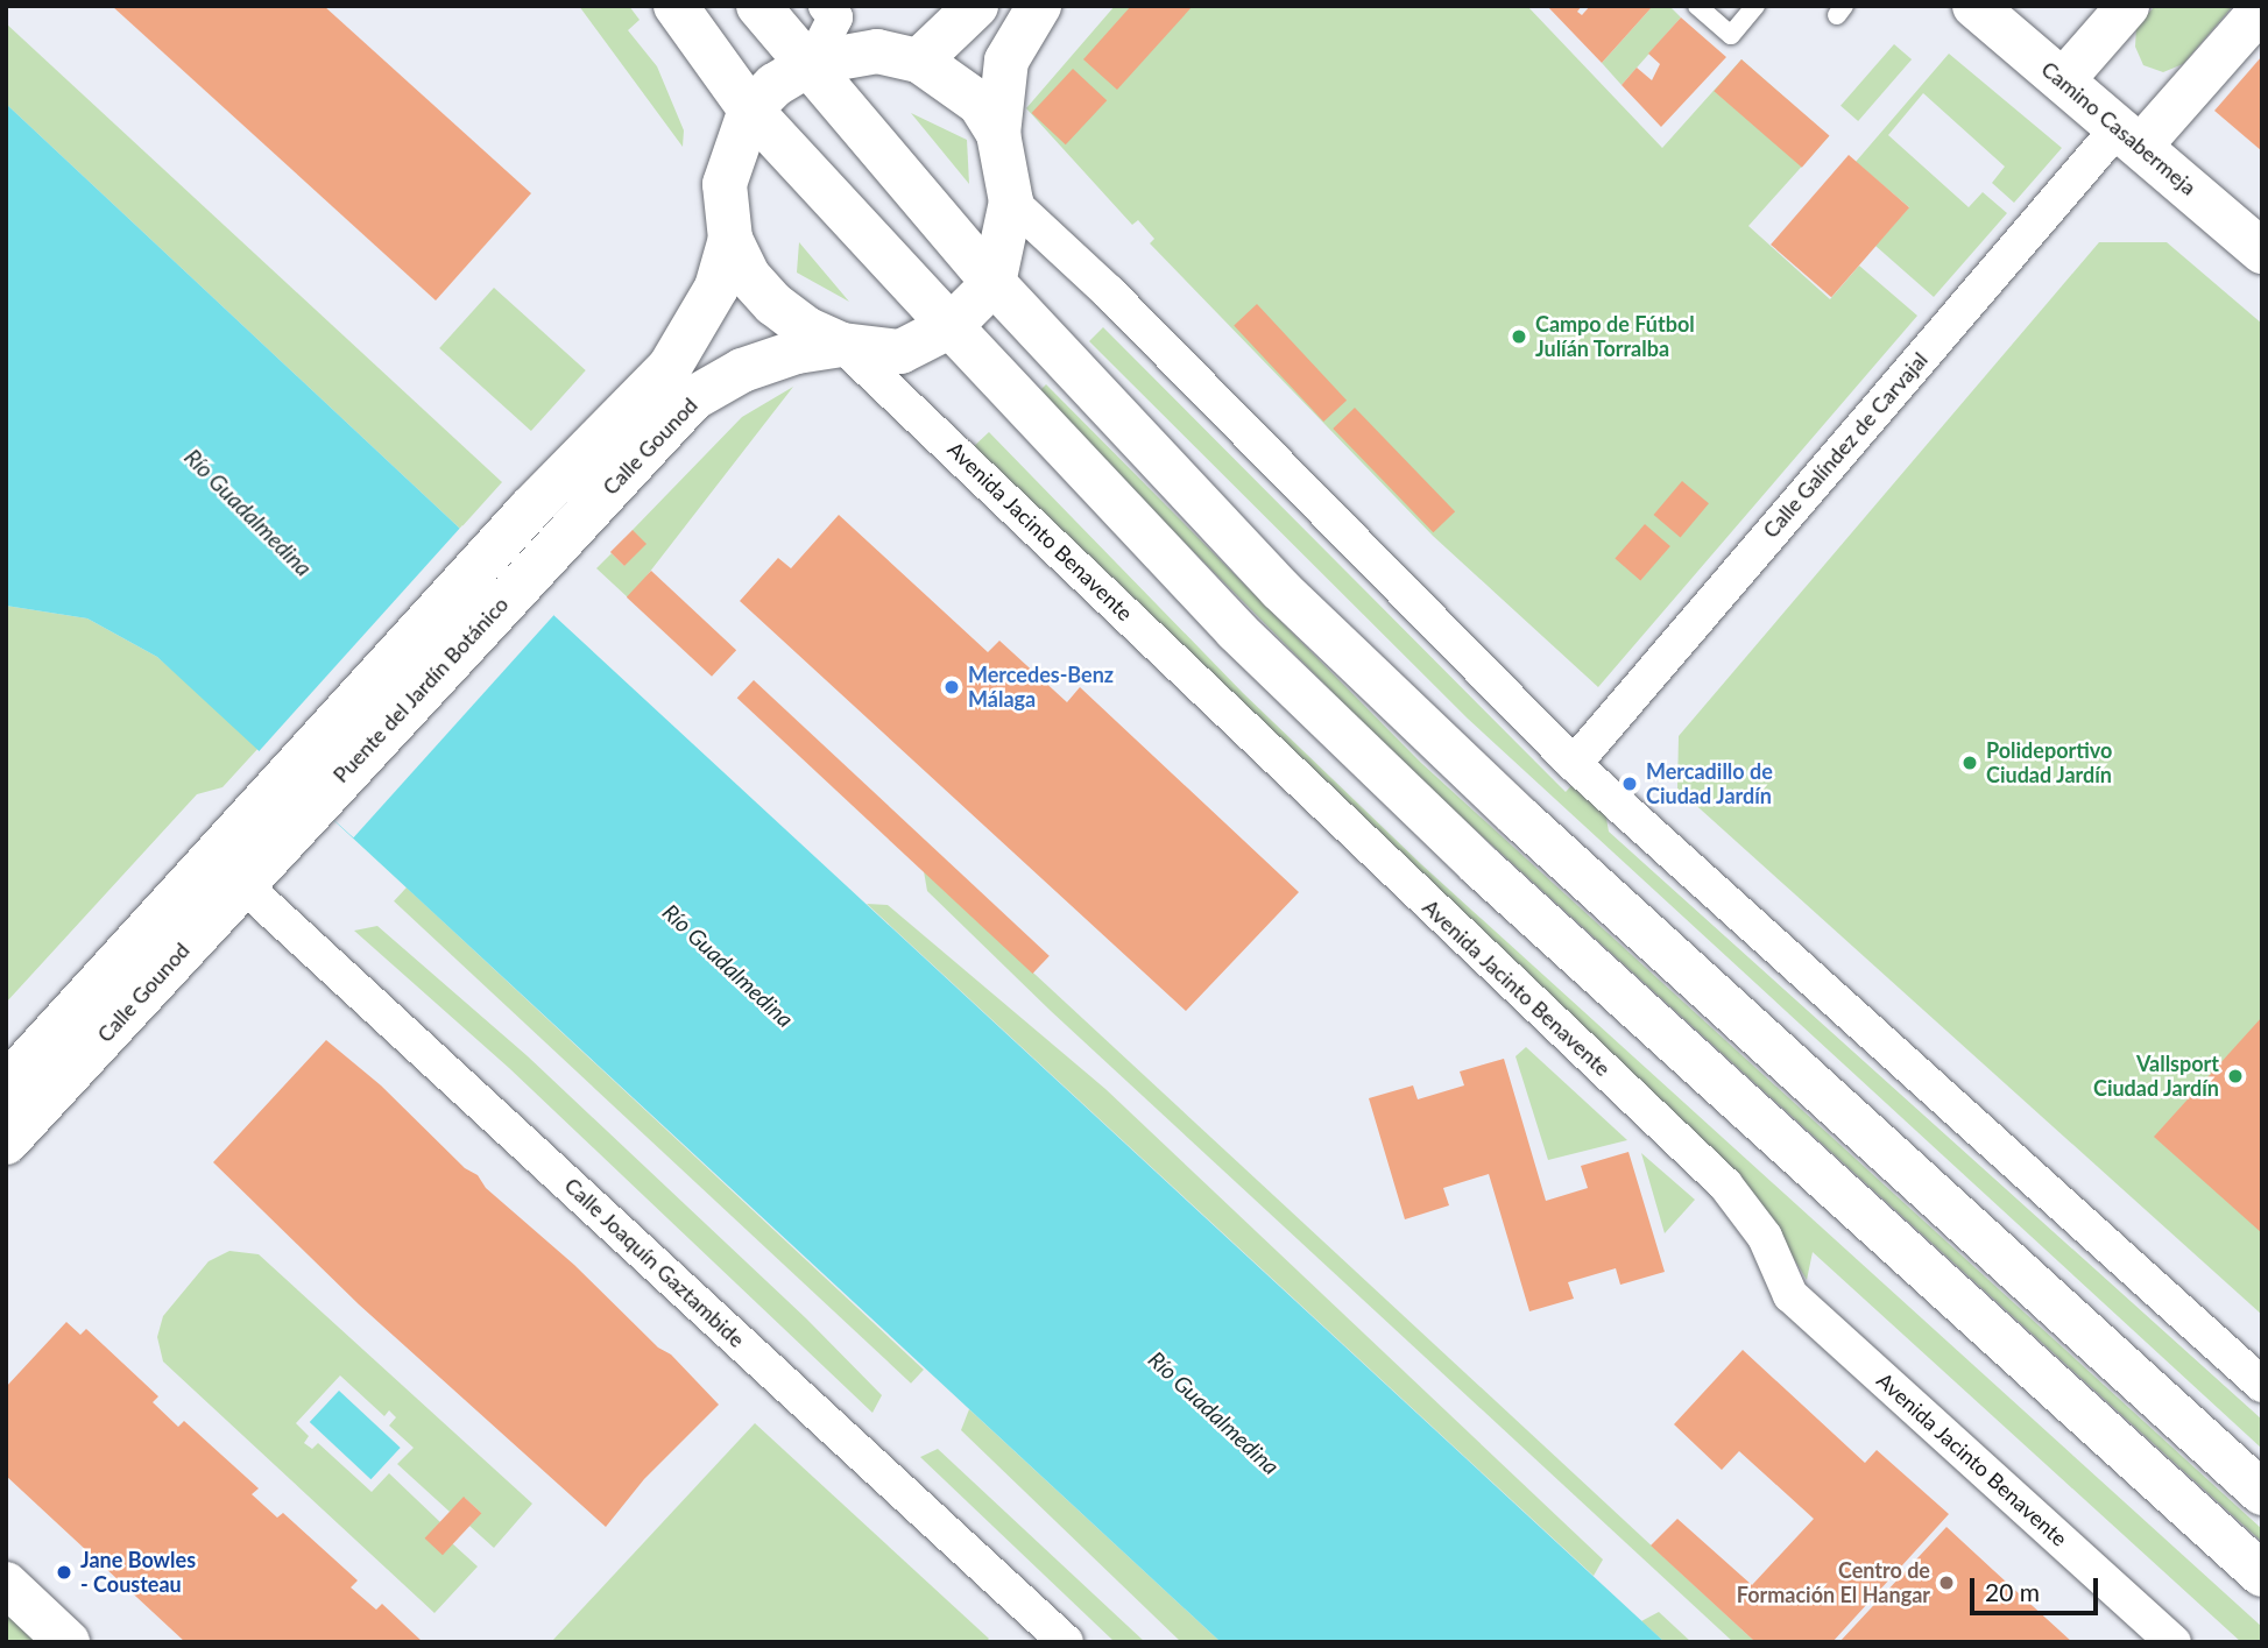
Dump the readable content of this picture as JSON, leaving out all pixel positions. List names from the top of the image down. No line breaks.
{"streets":{"main road":["Camino Casabermeja","Calle Gounod","Avenida Jacinto Benavente","Puente del Jardín Botánico"],"street":["Calle Galíndez de Carvajal","Calle Joaquín Gaztambide"]},"crossings":[["Camino Casabermeja","Calle Galíndez de Carvajal"],["Calle Gounod","Avenida Jacinto Benavente"],["Calle Gounod","Puente del Jardín Botánico"],["Calle Gounod","Calle Joaquín Gaztambide"]],"water":["Río Guadalmedina"],"places":["Campo de Fútbol Julíán Torralba","Mercedes-Benz Málaga","Polideportivo Ciudad Jardín","Mercadillo de Ciudad Jardín","Vallsport Ciudad Jardín","Jane Bowles - Cousteau","Centro de Formación El Hangar"],"scale_bar":"20 m"}
